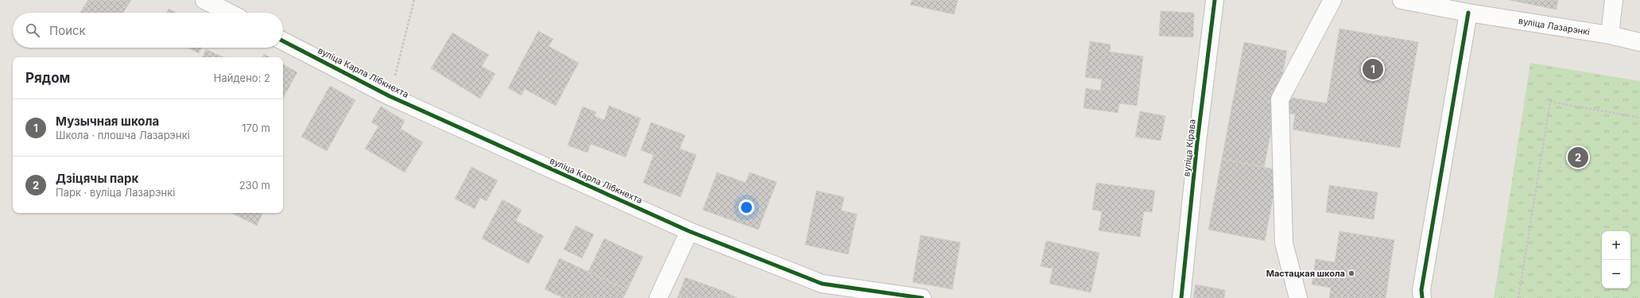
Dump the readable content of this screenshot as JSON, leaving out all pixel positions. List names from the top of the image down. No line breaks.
{"streets":{"street":["вуліца Лазарэнкі","вуліца Карла Лібкнехта","вуліца Кірава"]},"places":["Мастацкая школа"],"page":{"search":"Поиск","pins":["1","2"],"heading":["Рядом","Найдено: 2"],"list":[{"mark":"1","name":"Музычная школа","note":"Школа · плошча Лазарэнкі","value":"170 m"},{"mark":"2","name":"Дзіцячы парк","note":"Парк · вуліца Лазарэнкі","value":"230 m"}],"map_buttons":["+","−"]}}
